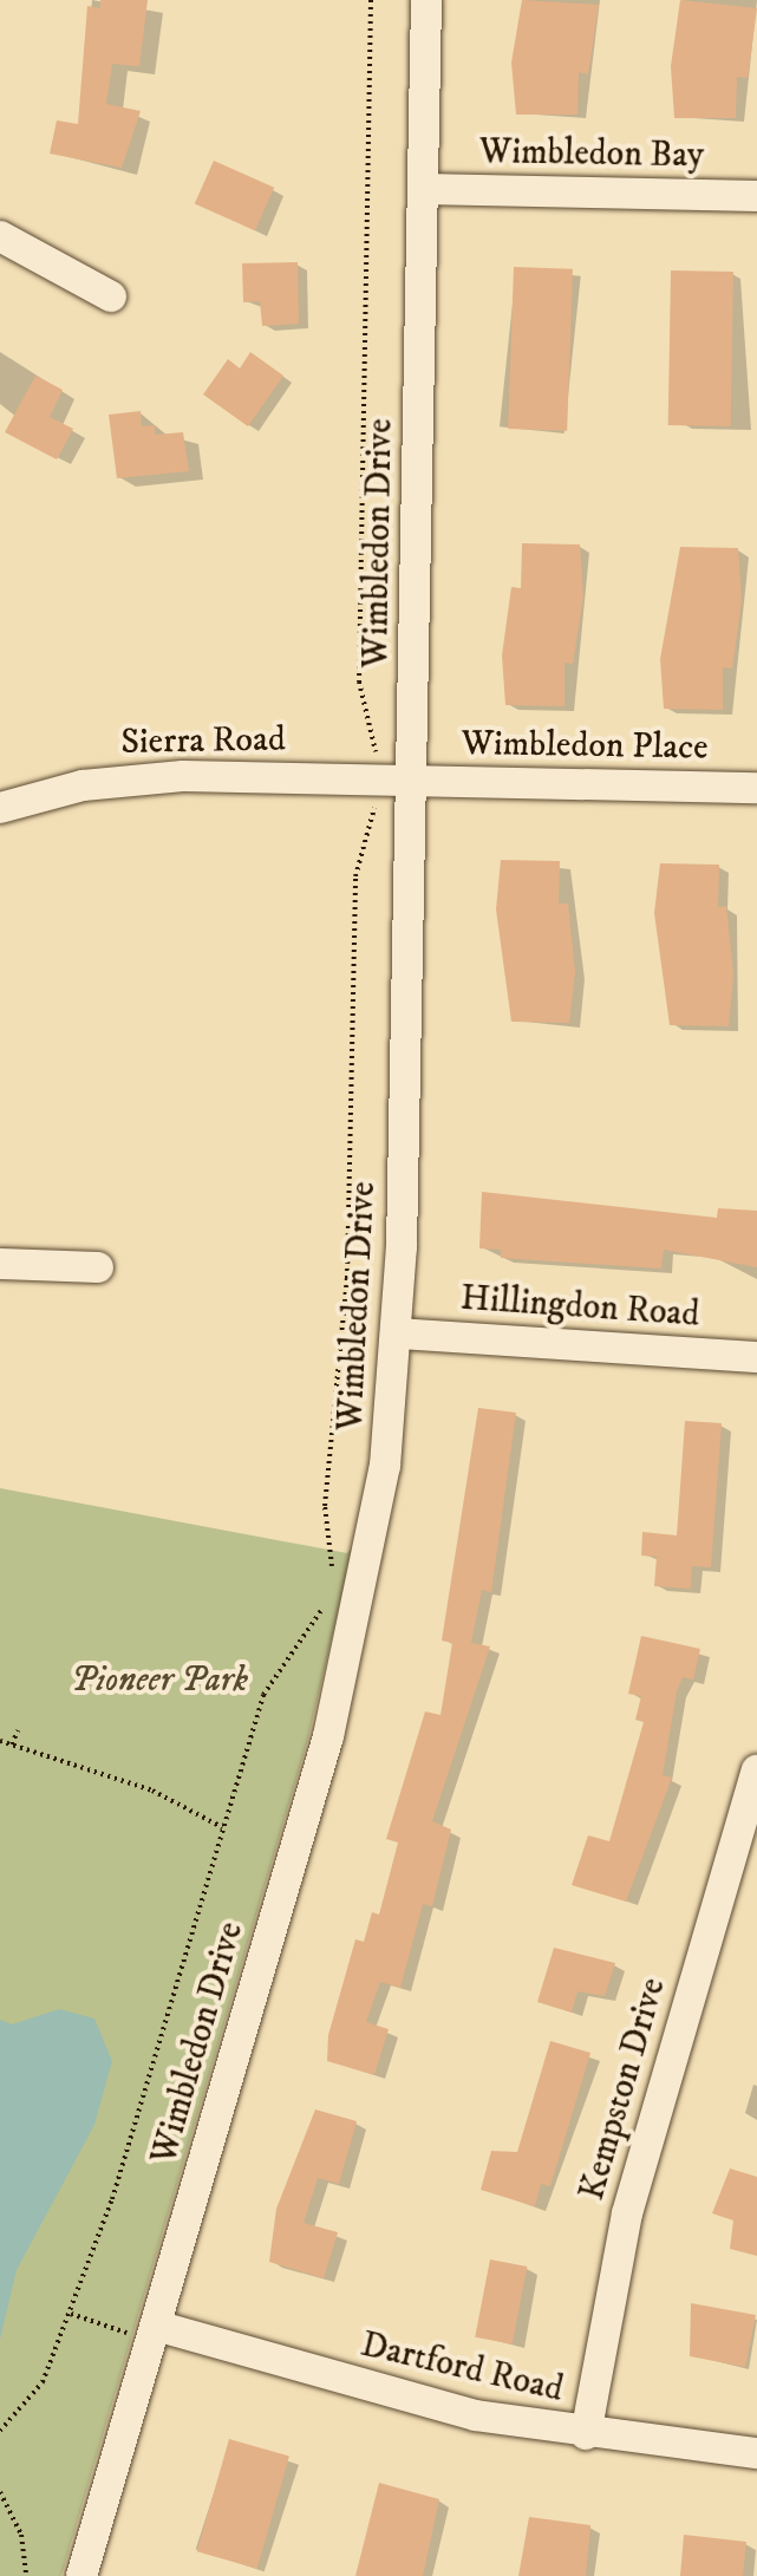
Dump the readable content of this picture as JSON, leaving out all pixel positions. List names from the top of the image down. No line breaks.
{"streets":{"street":["Wimbledon Bay","Wimbledon Drive","Sierra Road","Wimbledon Place","Hillingdon Road","Kempston Drive","Dartford Road"]},"crossings":[["Wimbledon Bay","Wimbledon Drive"],["Wimbledon Drive","Sierra Road"],["Wimbledon Drive","Wimbledon Place"],["Wimbledon Drive","Hillingdon Road"],["Wimbledon Drive","Dartford Road"],["Sierra Road","Wimbledon Place"],["Kempston Drive","Dartford Road"]],"parks":["Pioneer Park"]}
